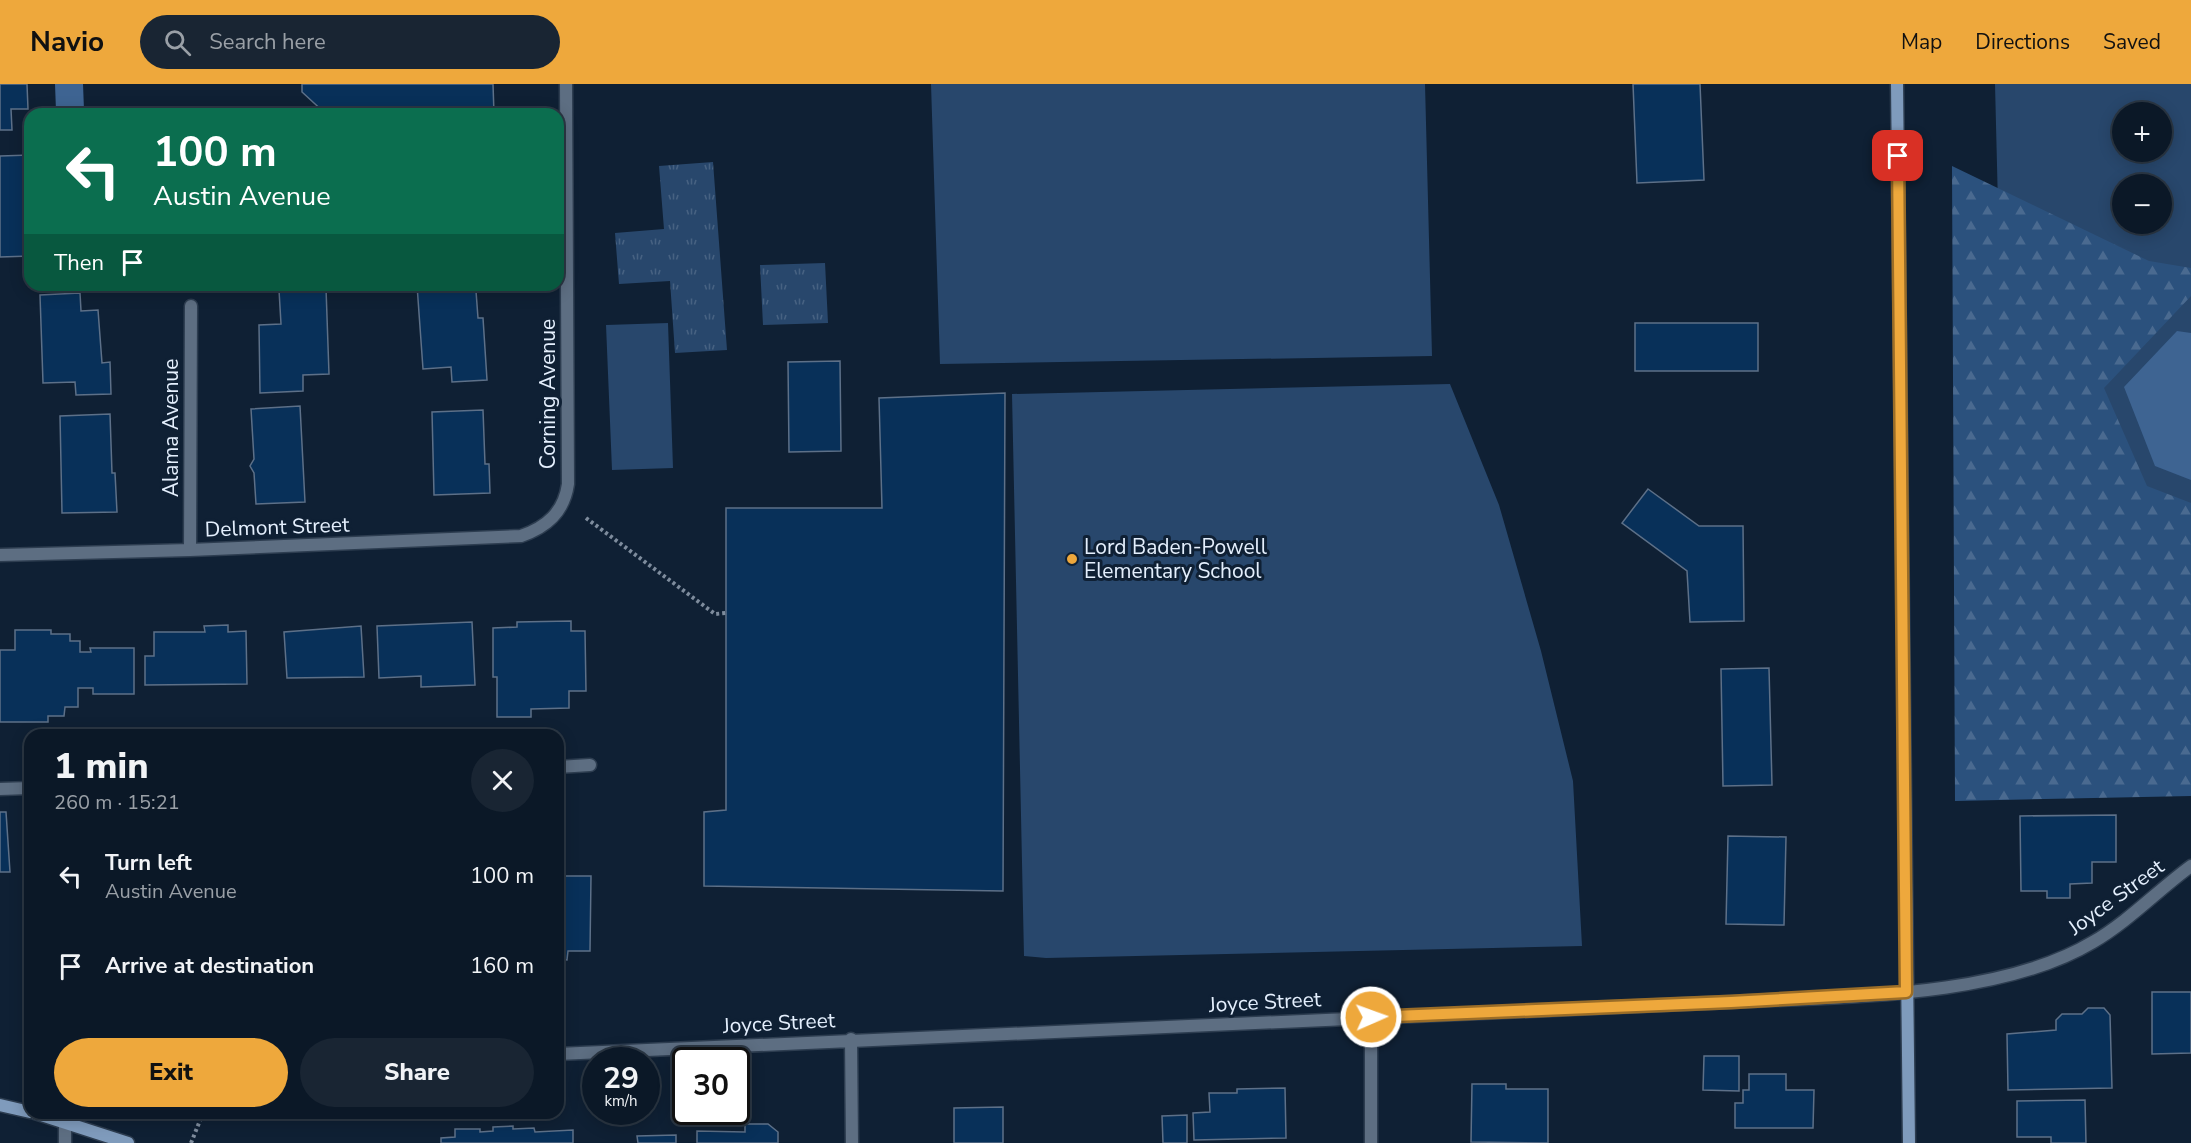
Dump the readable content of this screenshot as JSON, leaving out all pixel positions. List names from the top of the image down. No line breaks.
{"streets":{"street":["Corning Avenue","Alama Avenue","Delmont Street","Joyce Street"]},"crossings":[["Corning Avenue","Delmont Street"],["Alama Avenue","Delmont Street"]],"places":["Lord Baden-Powell Elementary School"],"page":{"header":"Navio","search":"Search here","nav":["Map","Directions","Saved"],"map_buttons":["+","−"],"turn":["100 m","Austin Avenue"],"then":"Then","heading":["1 min","260 m · 15:21"],"list":[{"name":"Turn left","note":"Austin Avenue","value":"100 m"},{"name":"Arrive at destination","value":"160 m"}],"buttons":["Exit","Share"],"speed":"29 km/h","limit":"30"}}
